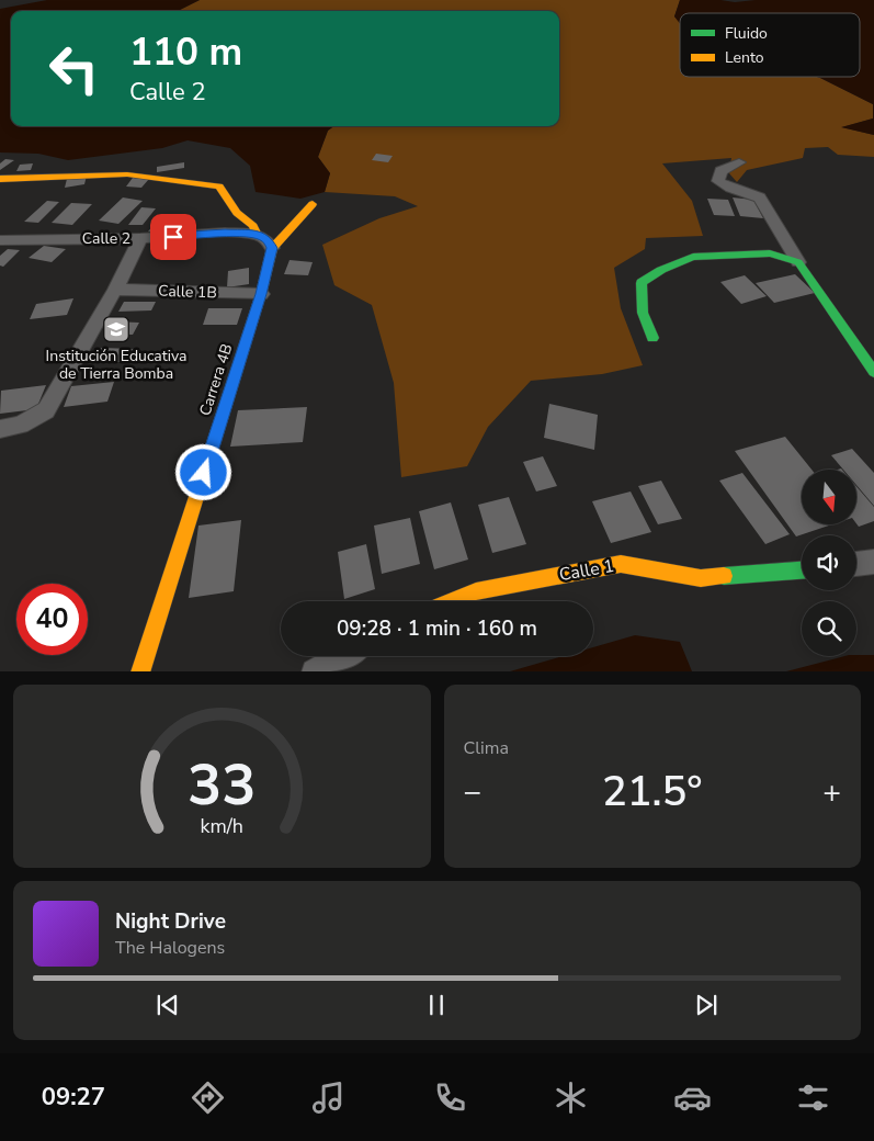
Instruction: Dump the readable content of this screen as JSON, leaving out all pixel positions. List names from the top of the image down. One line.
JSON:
{"streets":{"street":["Calle 2","Calle 1B","Carrera 4B","Calle 1"]},"crossings":[["Calle 1B","Carrera 4B"]],"places":{"school or university":["Institución Educativa de Tierra Bomba"]},"legend":["Fluido","Lento"],"north":"bottom","page":{"turn":["110 m","Calle 2"],"limit":"40","trip":"09:28 · 1 min · 160 m","tile":"Clima","heat":["−","21.5°","+"],"song":["Night Drive","The Halogens"],"tabs":"09:27","gauge":["33","km/h"]}}
